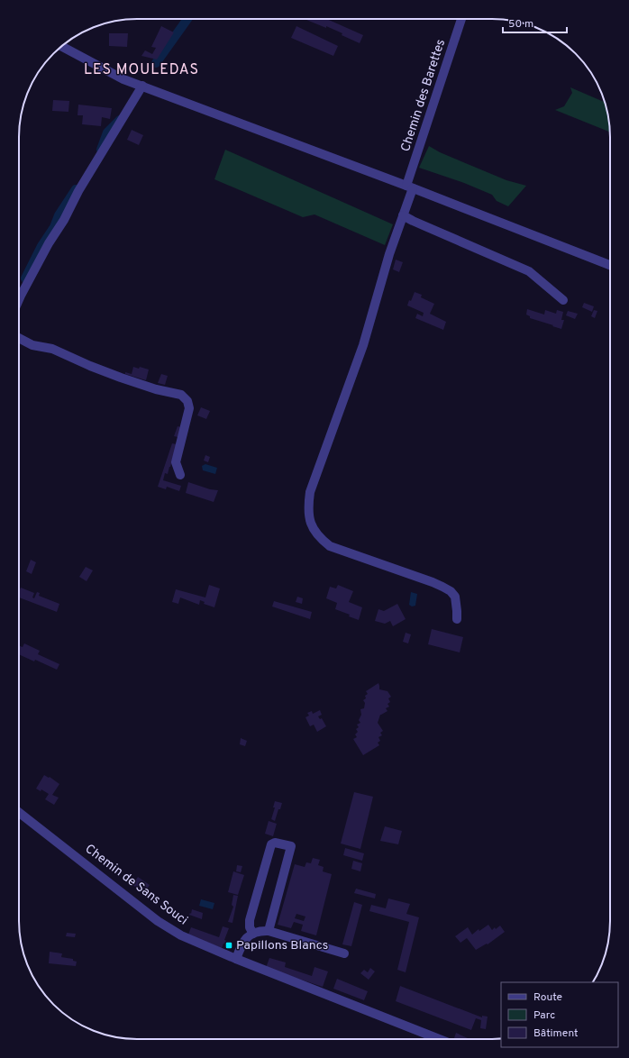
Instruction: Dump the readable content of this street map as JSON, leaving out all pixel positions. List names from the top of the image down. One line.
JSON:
{"streets":{"street":["Chemin des Barettes","Chemin de Sans Souci"]},"districts":["LES MOULEDAS"],"places":{"transit":["Papillons Blancs"]},"legend":["Route","Parc","Bâtiment"],"scale_bar":"50 m"}
